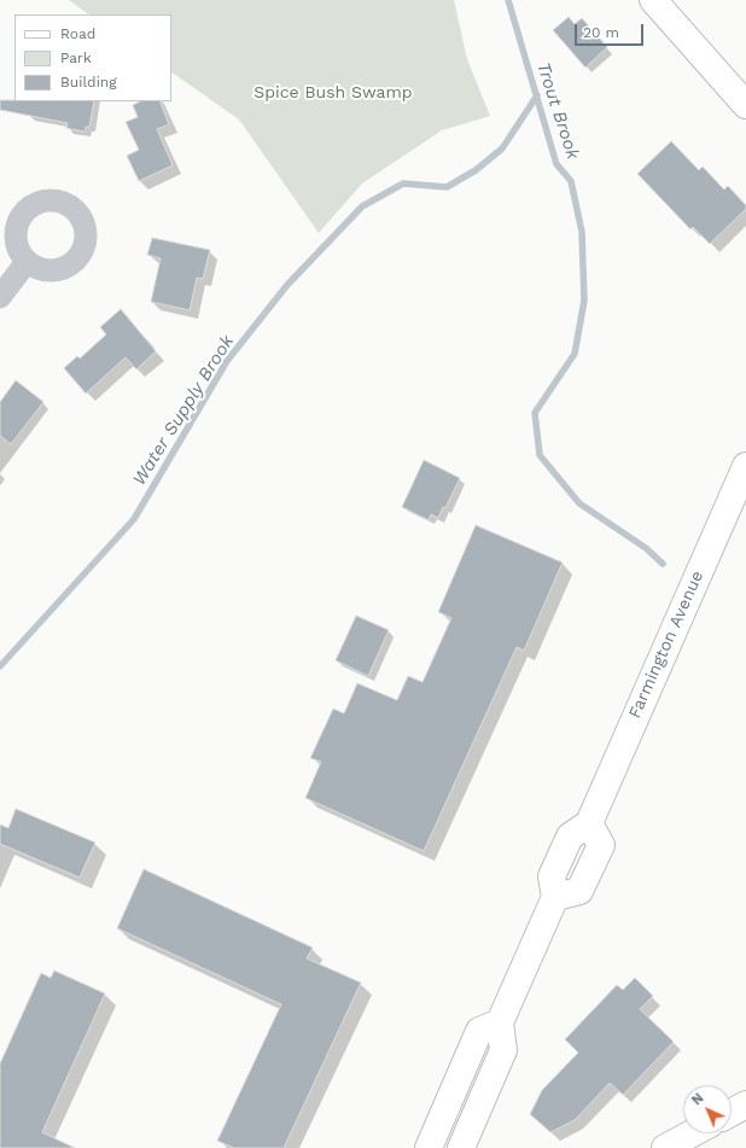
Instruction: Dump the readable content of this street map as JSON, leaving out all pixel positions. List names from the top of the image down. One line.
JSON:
{"streets":{"main road":["Farmington Avenue"]},"water":["Trout Brook","Water Supply Brook"],"parks":["Spice Bush Swamp"],"legend":["Road","Park","Building"],"scale_bar":"20 m","north":"top left"}
